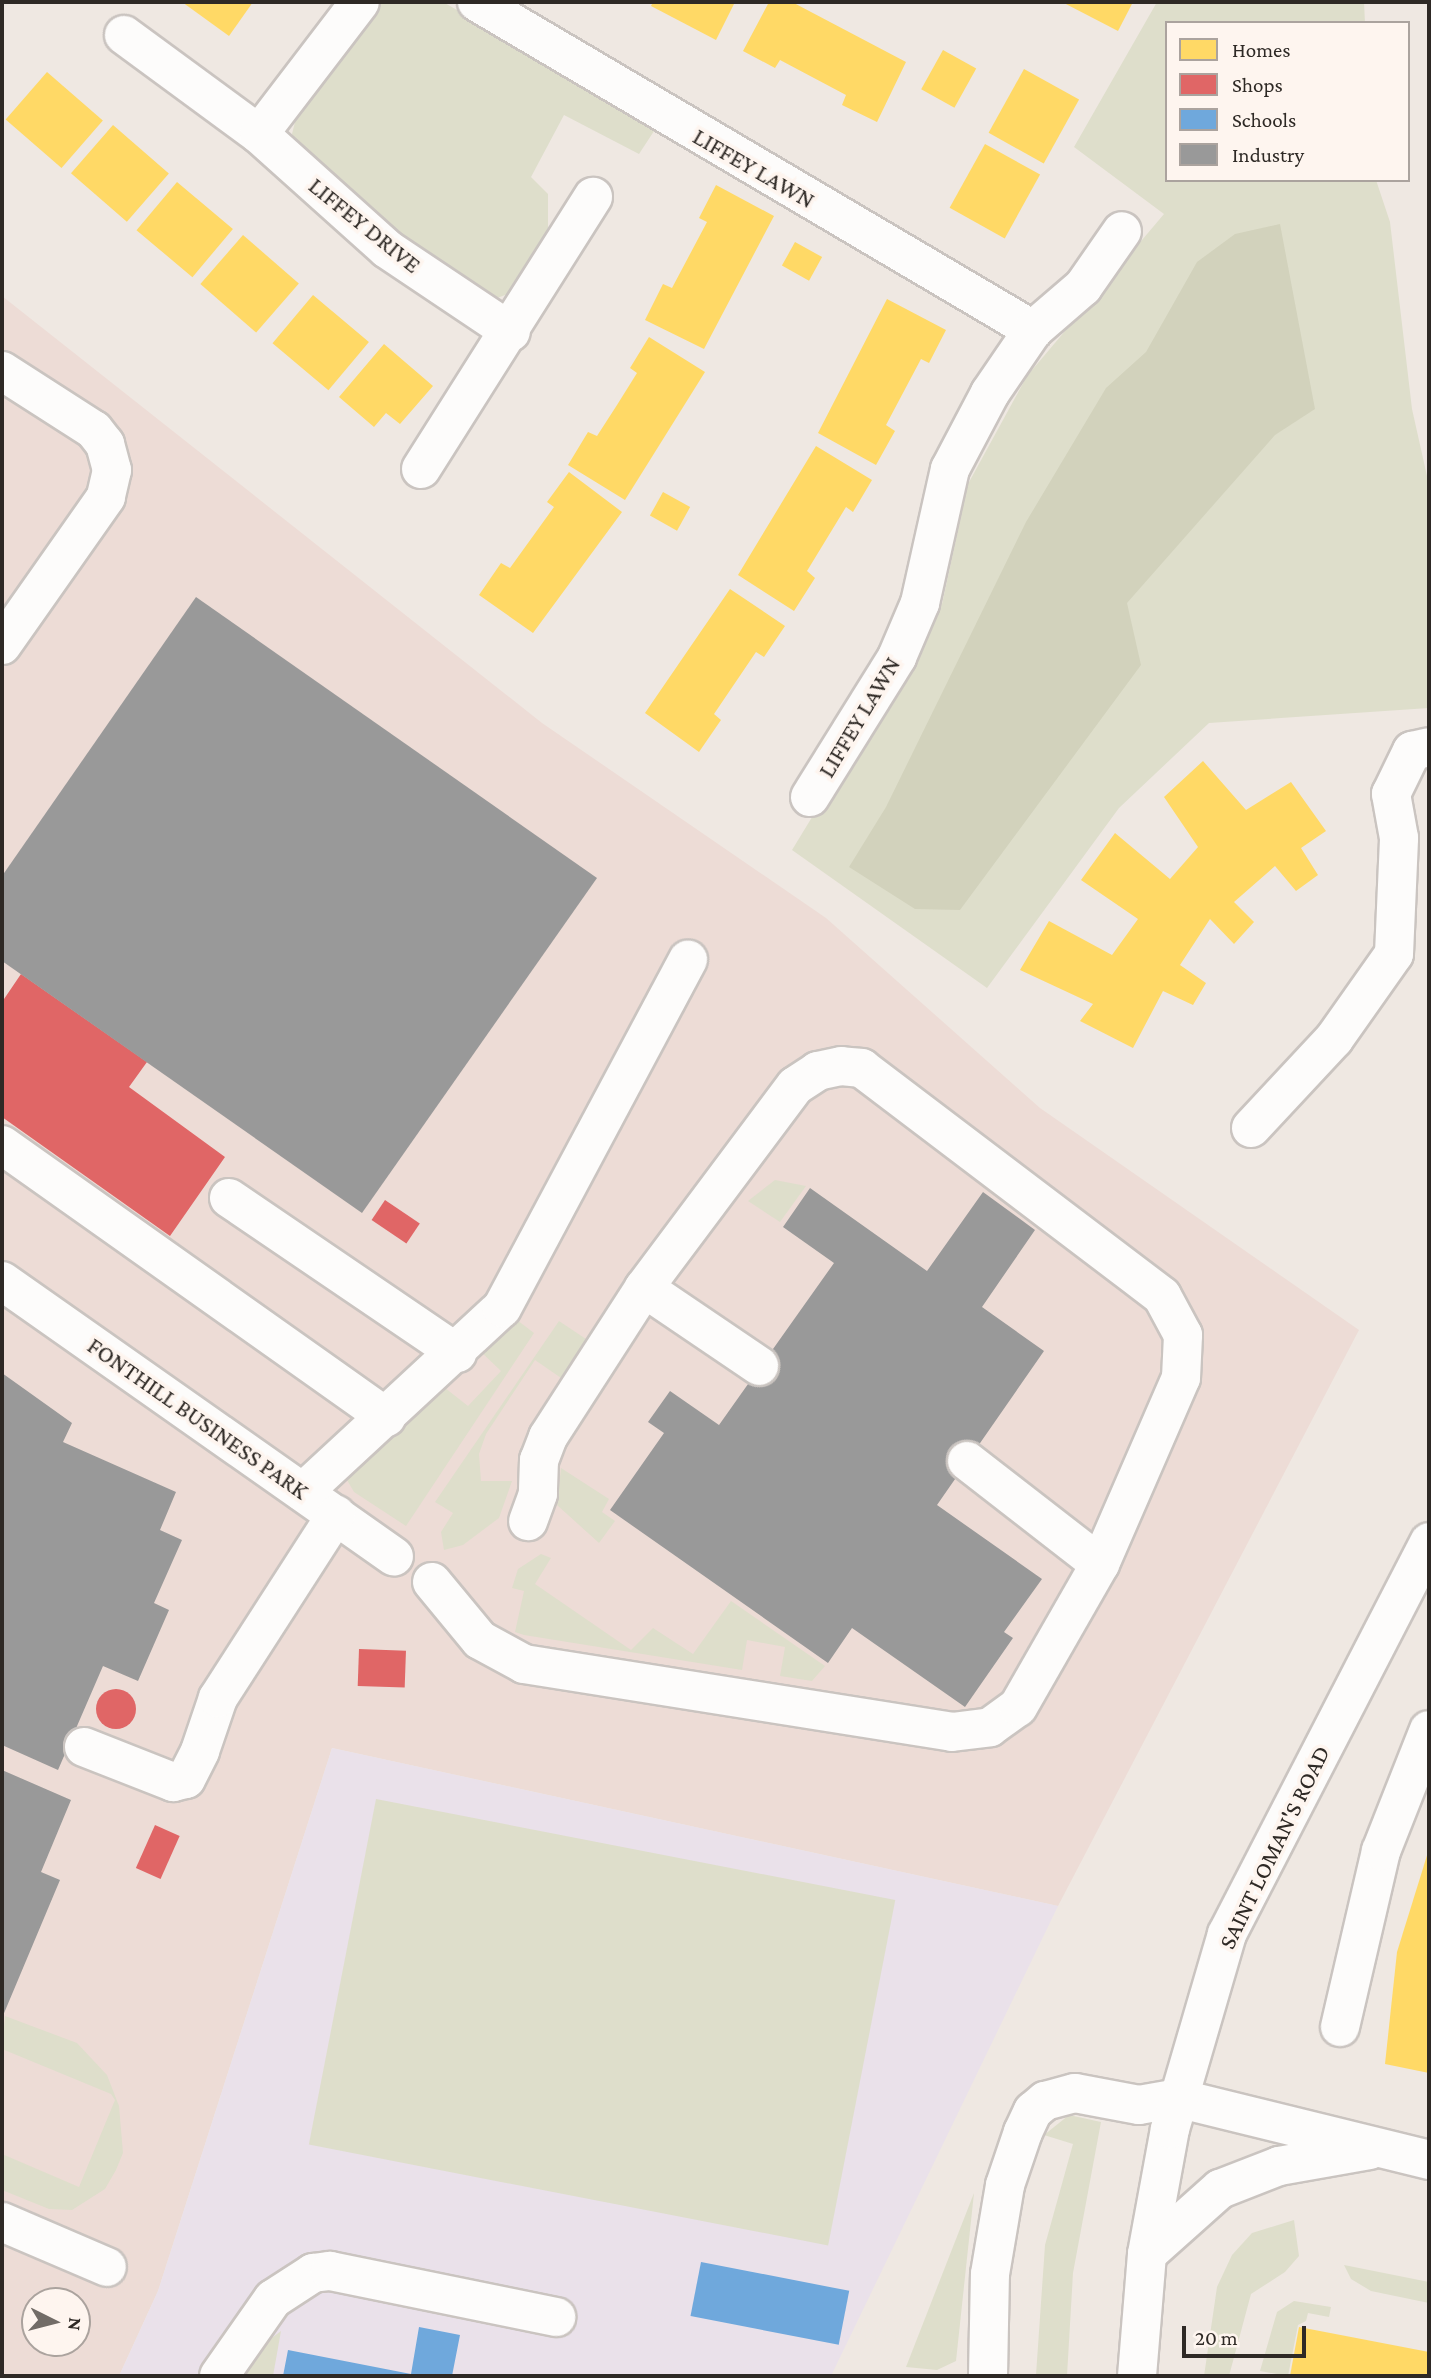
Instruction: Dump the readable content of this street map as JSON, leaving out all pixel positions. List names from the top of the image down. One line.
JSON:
{"streets":{"street":["LIFFEY LAWN","LIFFEY DRIVE","FONTHILL BUSINESS PARK","SAINT LOMAN'S ROAD"]},"legend":["Homes","Shops","Schools","Industry"],"scale_bar":"20 m","north":"right"}
